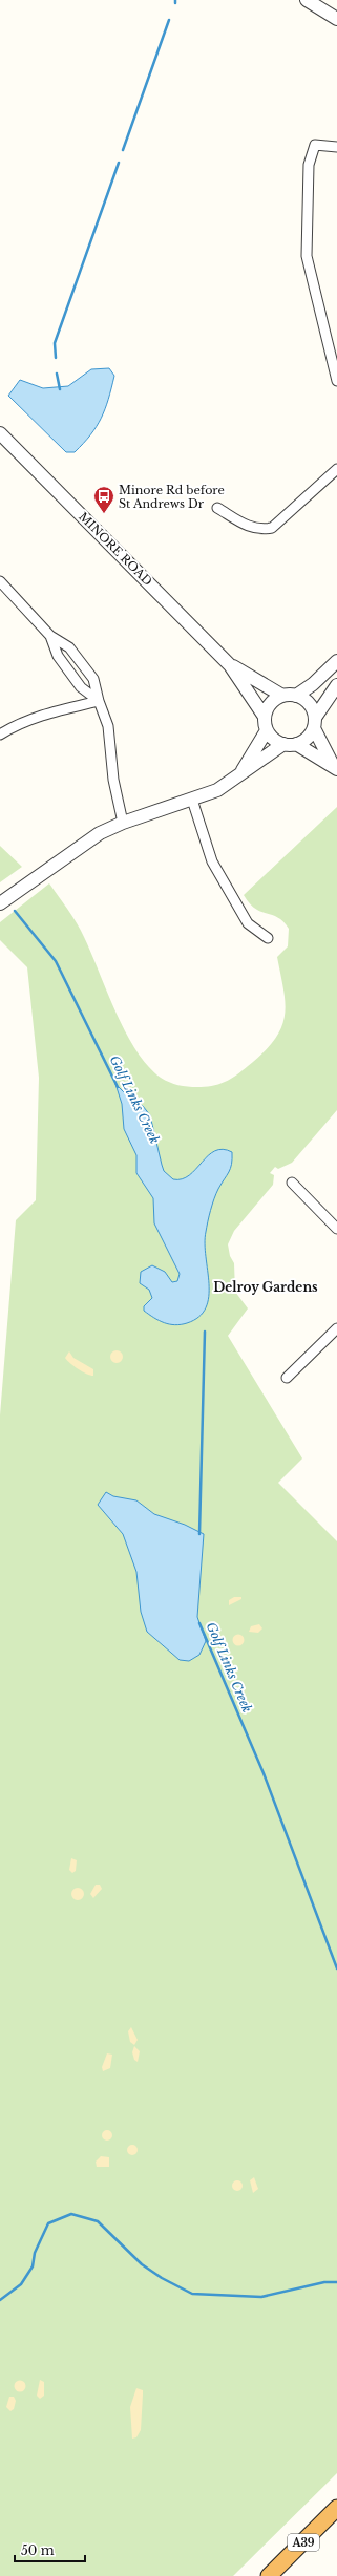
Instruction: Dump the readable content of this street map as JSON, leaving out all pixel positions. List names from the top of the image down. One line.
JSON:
{"streets":{"highway":["A39"],"street":["MINORE ROAD"]},"districts":["Delroy Gardens"],"water":["Golf Links Creek"],"places":{"bus stop":["Minore Rd before St Andrews Dr"]},"scale_bar":"50 m"}
